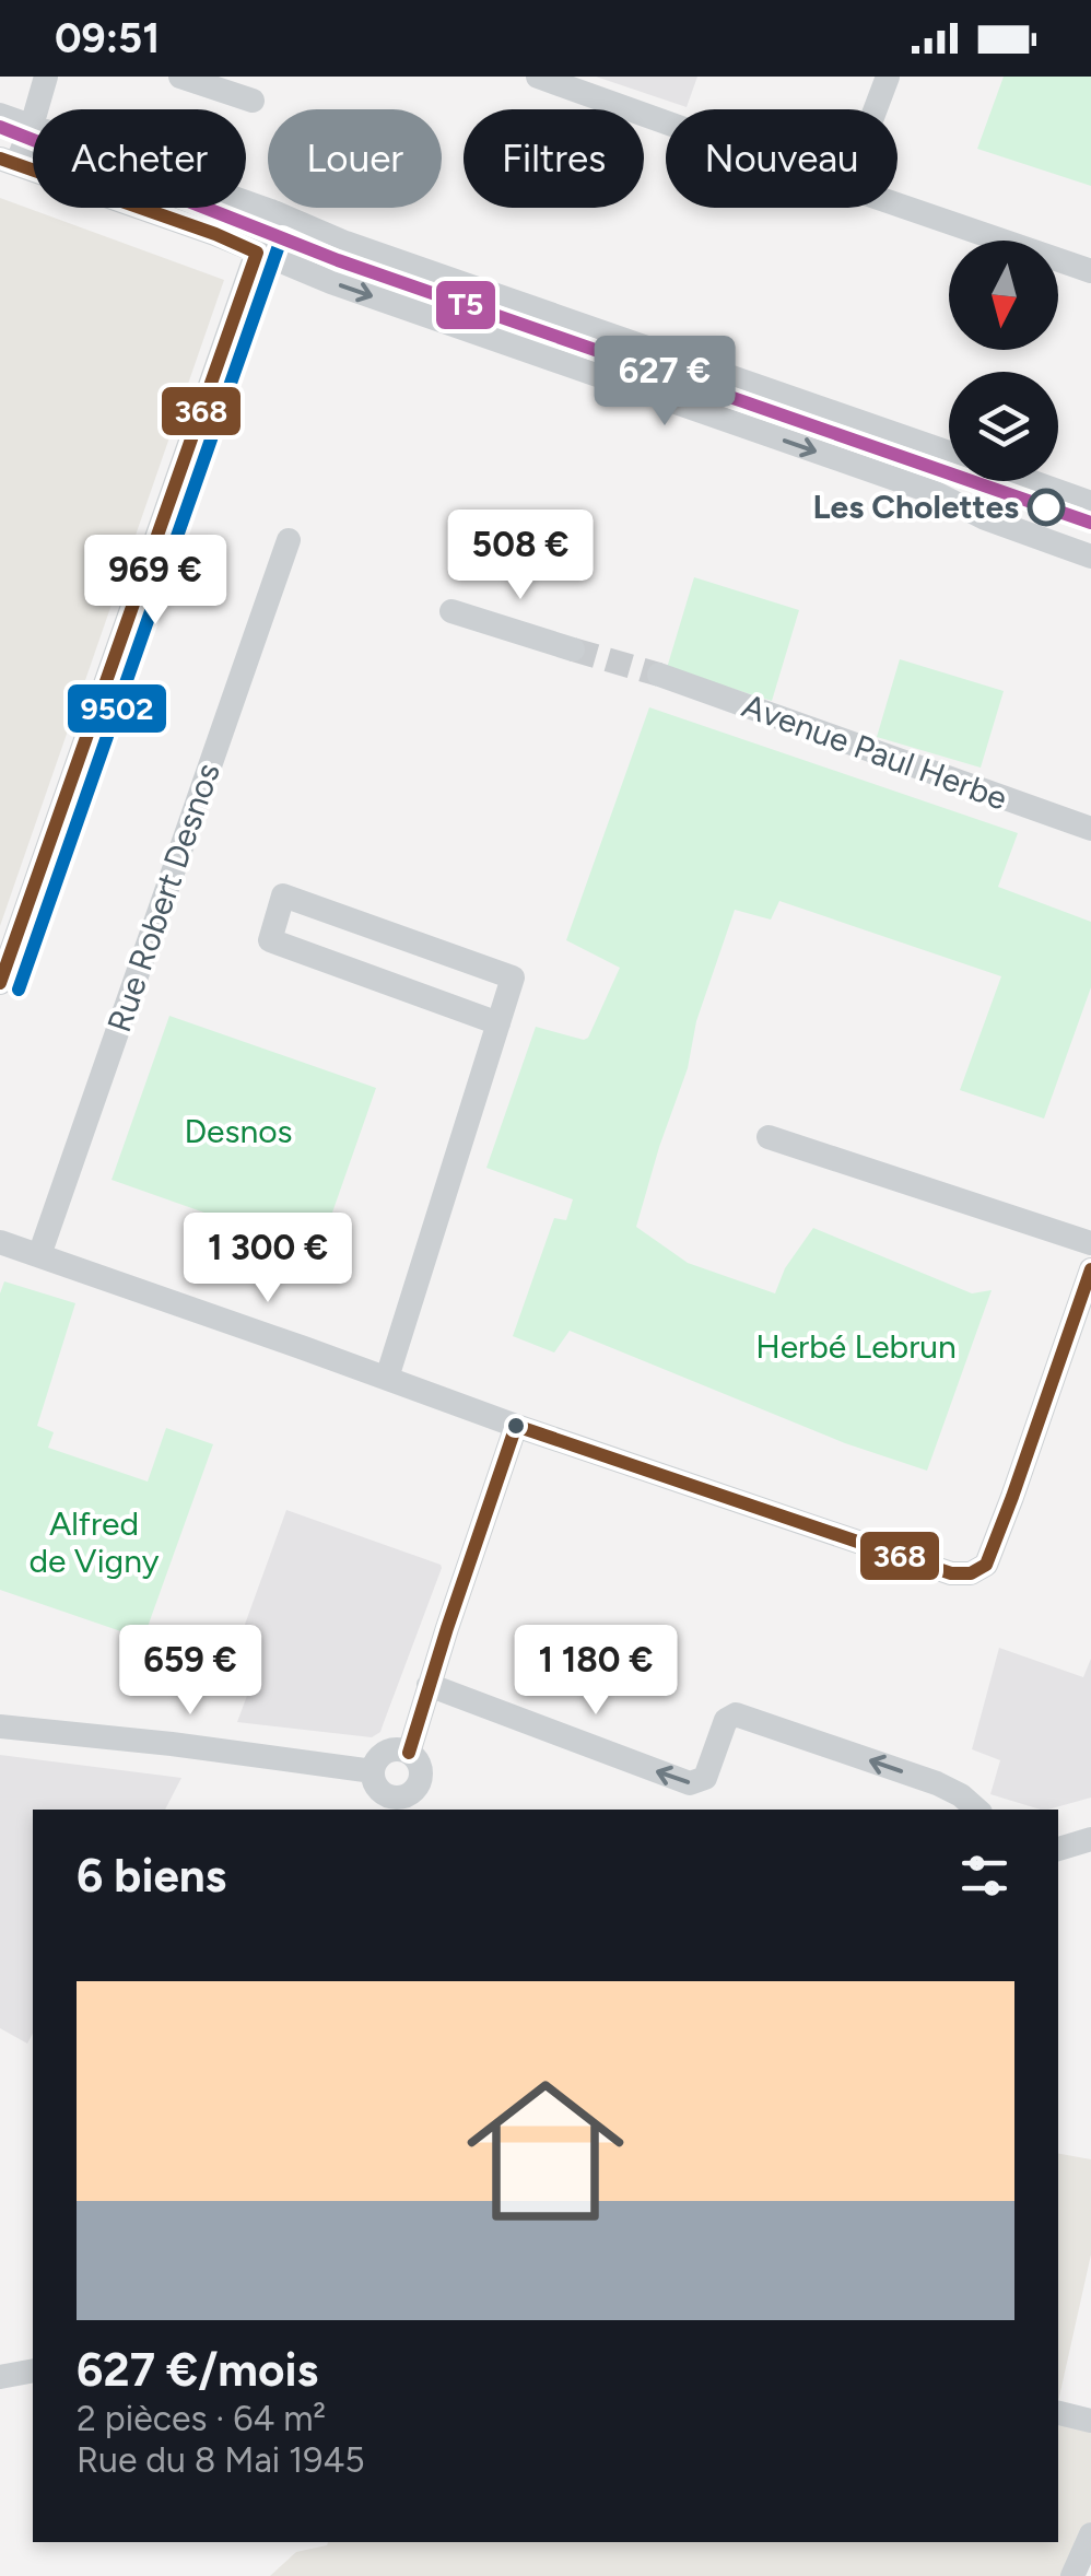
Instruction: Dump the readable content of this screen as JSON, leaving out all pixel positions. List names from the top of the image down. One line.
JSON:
{"streets":{"street":["Avenue Paul Herbe","Rue Robert Desnos"]},"parks":["Desnos","Herbé Lebrun","Alfred de Vigny"],"places":["Les Cholettes"],"lines":["transit line T5","transit line 368","transit line 9502"],"north":"bottom","page":{"status":"09:51","chip":["Acheter","Louer","Filtres","Nouveau"],"price":["627 €","508 €","969 €","1 300 €","659 €","1 180 €"],"heading":"6 biens","list":[{"name":"627 €/mois","note":"2 pièces · 64 m² · Rue du 8 Mai 1945"}]}}
